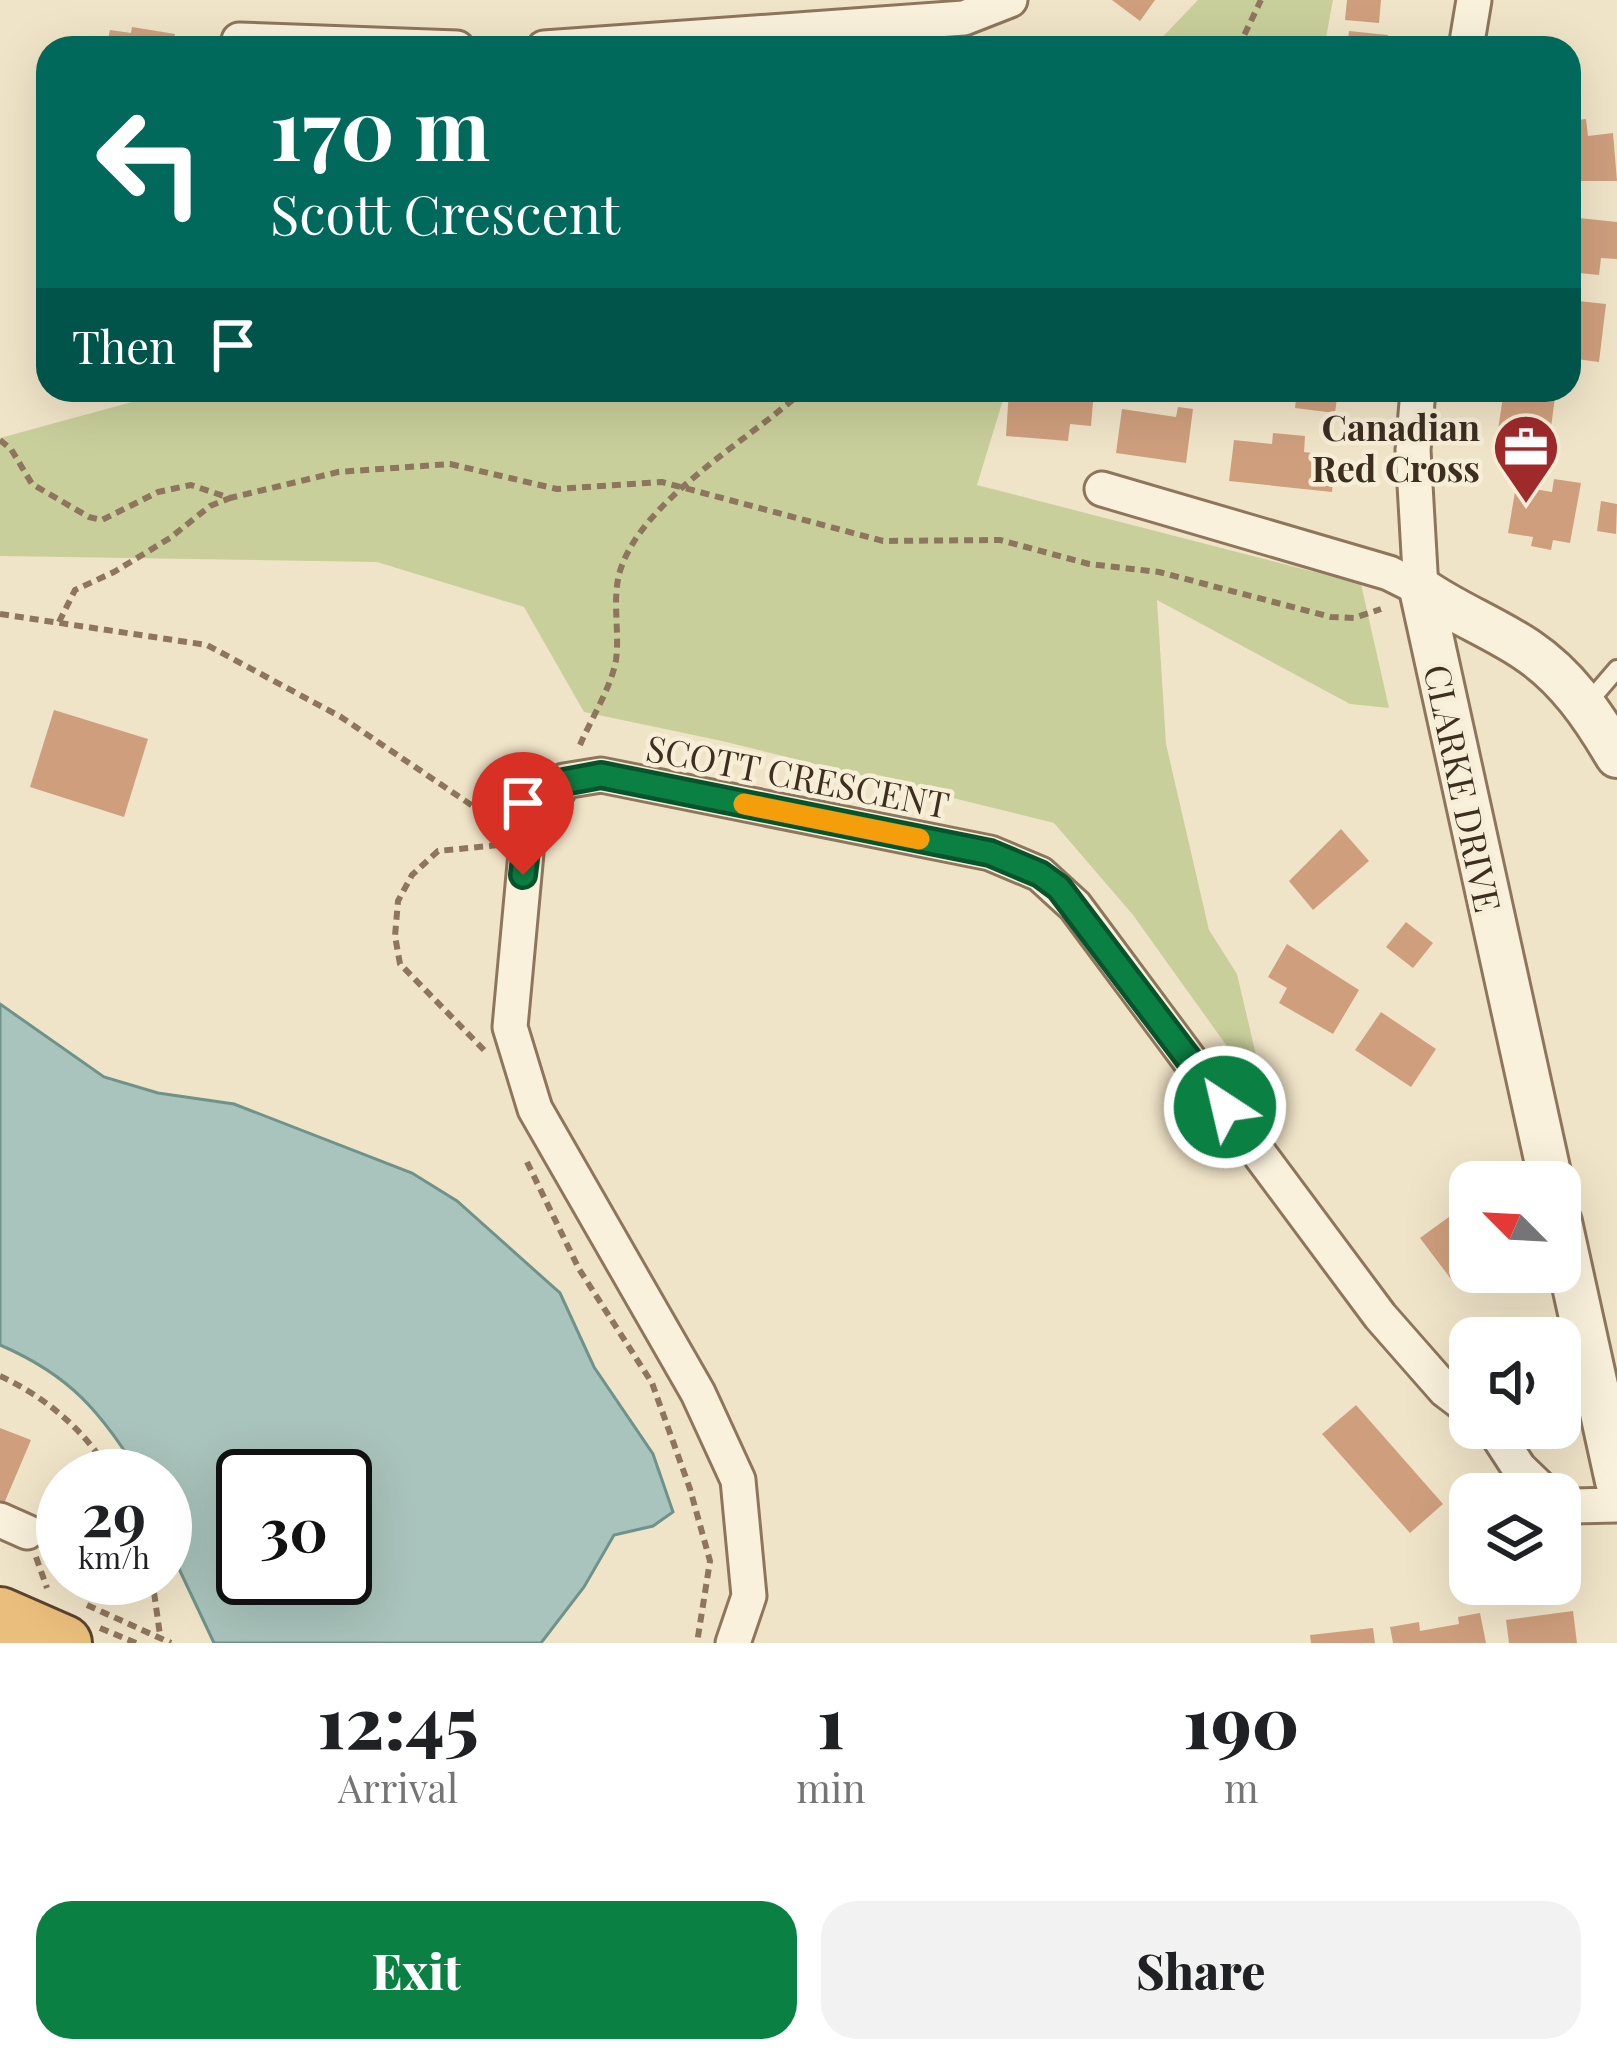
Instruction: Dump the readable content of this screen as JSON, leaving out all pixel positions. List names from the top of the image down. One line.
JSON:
{"streets":{"street":["SCOTT CRESCENT","CLARKE DRIVE"]},"places":{"office":["Canadian Red Cross"]},"north":"top left","page":{"turn":["170 m","Scott Crescent"],"then":"Then","speed":"29 km/h","limit":"30","eta":["12:45","Arrival","1","min","190","m"],"buttons":["Exit","Share"]}}
